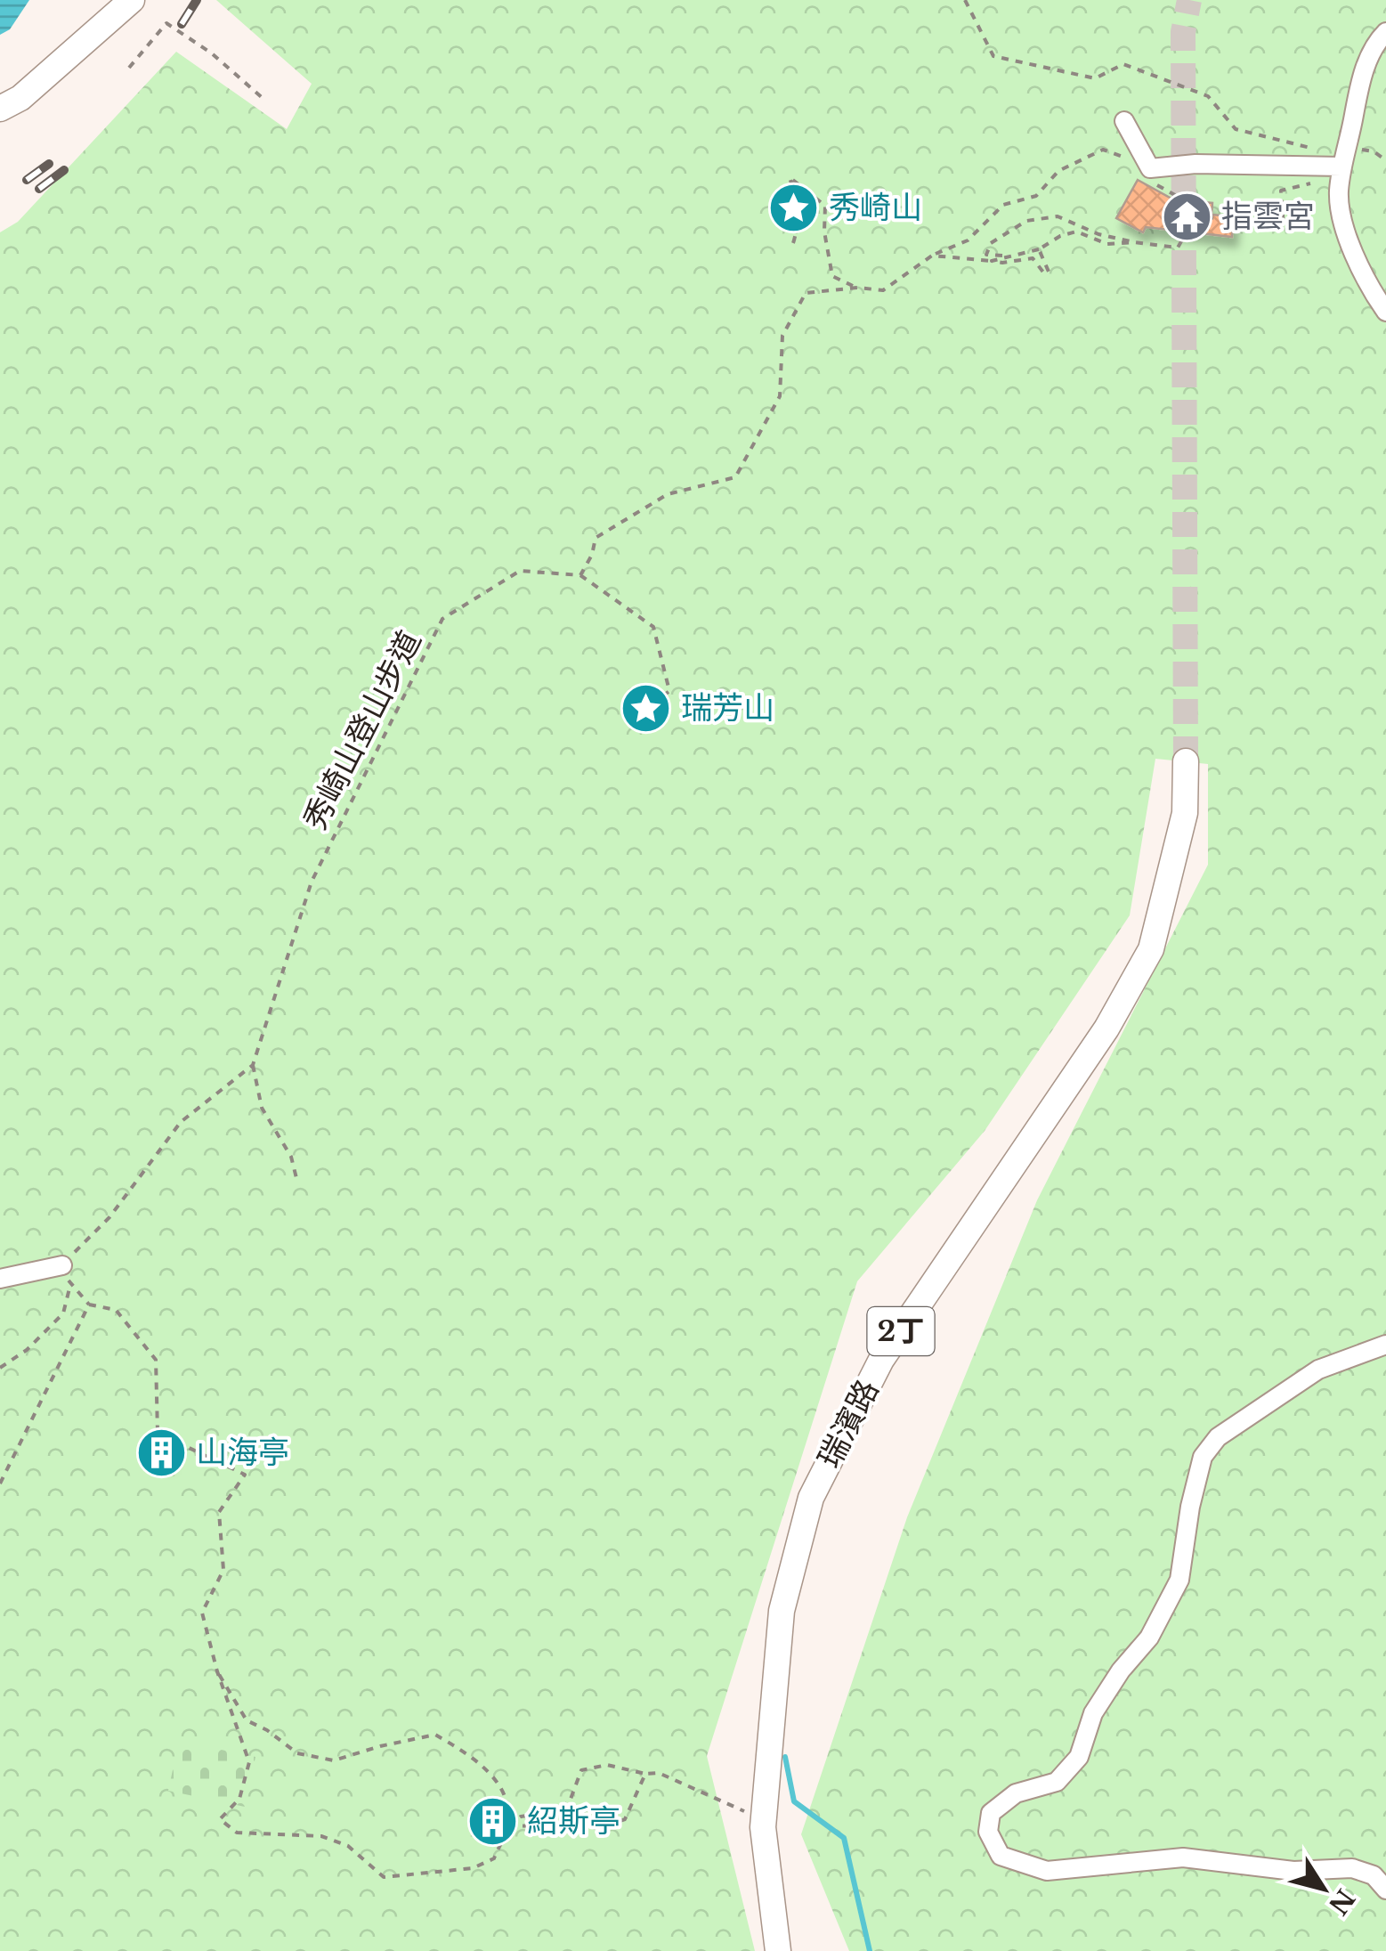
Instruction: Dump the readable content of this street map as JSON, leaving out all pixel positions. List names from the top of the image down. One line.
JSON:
{"streets":{"main road":["2丁","瑞濱路"],"path":["秀崎山登山步道"]},"places":{"place":["秀崎山","瑞芳山"],"temple":["指雲宮"],"building":["山海亭","紹斯亭"]},"north":"bottom right"}
